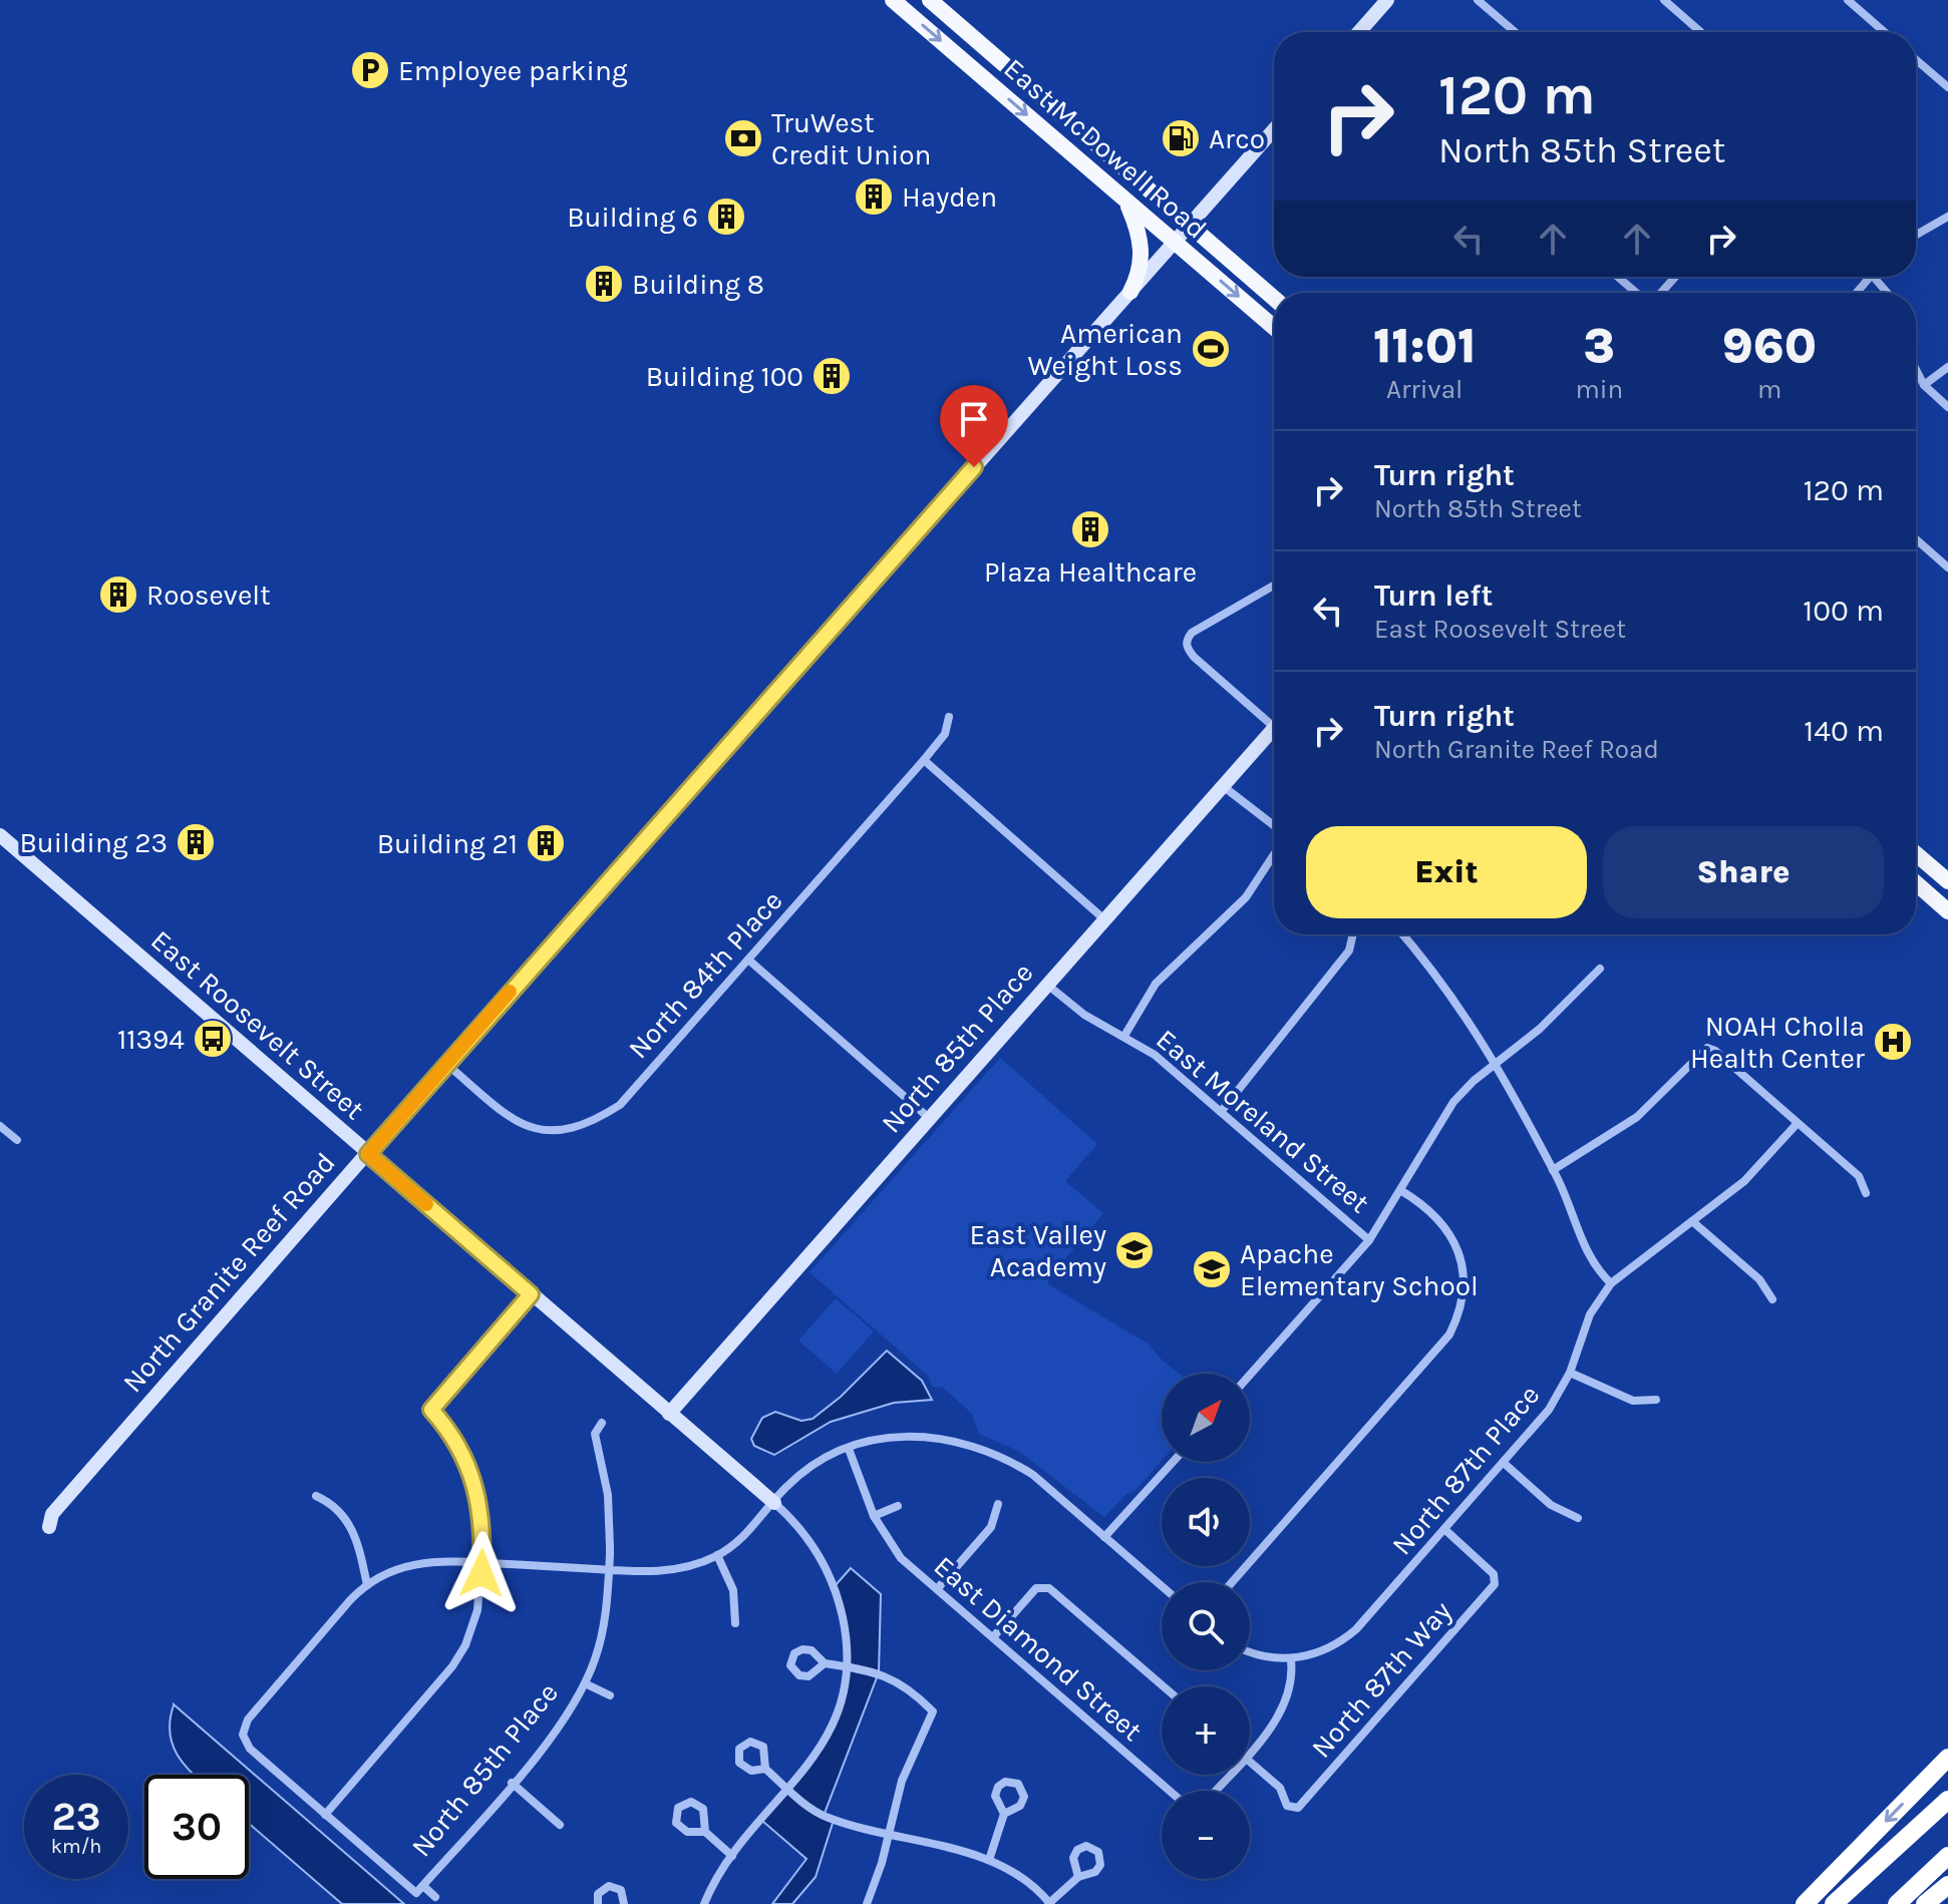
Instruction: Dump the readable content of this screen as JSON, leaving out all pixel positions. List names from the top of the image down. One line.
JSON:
{"streets":{"main road":["East McDowell Road"],"street":["North 84th Place","East Roosevelt Street","North 85th Place","East Moreland Street","North Granite Reef Road","North 87th Place","East Diamond Street","North 87th Way"]},"crossings":[["East McDowell Road","North Granite Reef Road"],["North 84th Place","North Granite Reef Road"],["East Roosevelt Street","North 85th Place"],["East Roosevelt Street","North Granite Reef Road"],["North 85th Place","East Moreland Street"],["North 87th Place","North 87th Way"]],"places":{"parking":["Employee parking"],"bank":["TruWest Credit Union"],"fuel station":["Arco"],"building":["Hayden","Building 6","Building 8","Building 100","Plaza Healthcare","Roosevelt","Building 23","Building 21"],"sports":["American Weight Loss"],"bus stop":["11394"],"hospital":["NOAH Cholla Health Center"],"school or university":["East Valley Academy","Apache Elementary School"]},"north":"top right","page":{"turn":["120 m","North 85th Street"],"eta":["11:01","Arrival","3","min","960","m"],"list":[{"name":"Turn right","note":"North 85th Street","value":"120 m"},{"name":"Turn left","note":"East Roosevelt Street","value":"100 m"},{"name":"Turn right","note":"North Granite Reef Road","value":"140 m"}],"buttons":["Exit","Share"],"map_buttons":["+","−"],"speed":"23 km/h","limit":"30"}}
